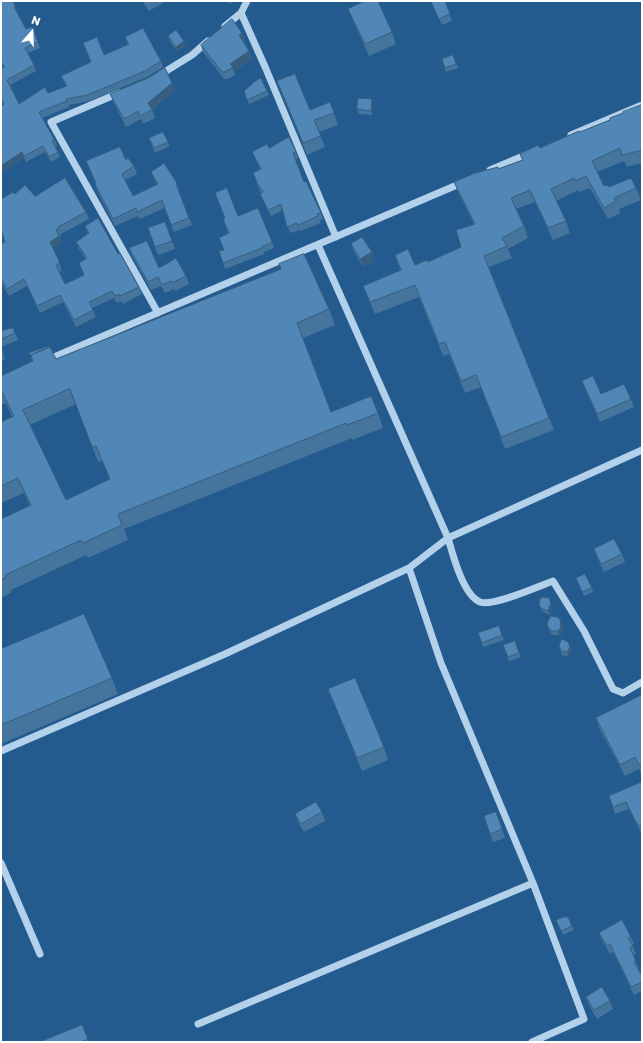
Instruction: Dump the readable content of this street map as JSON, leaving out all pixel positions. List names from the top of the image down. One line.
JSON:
{"north":"top"}
